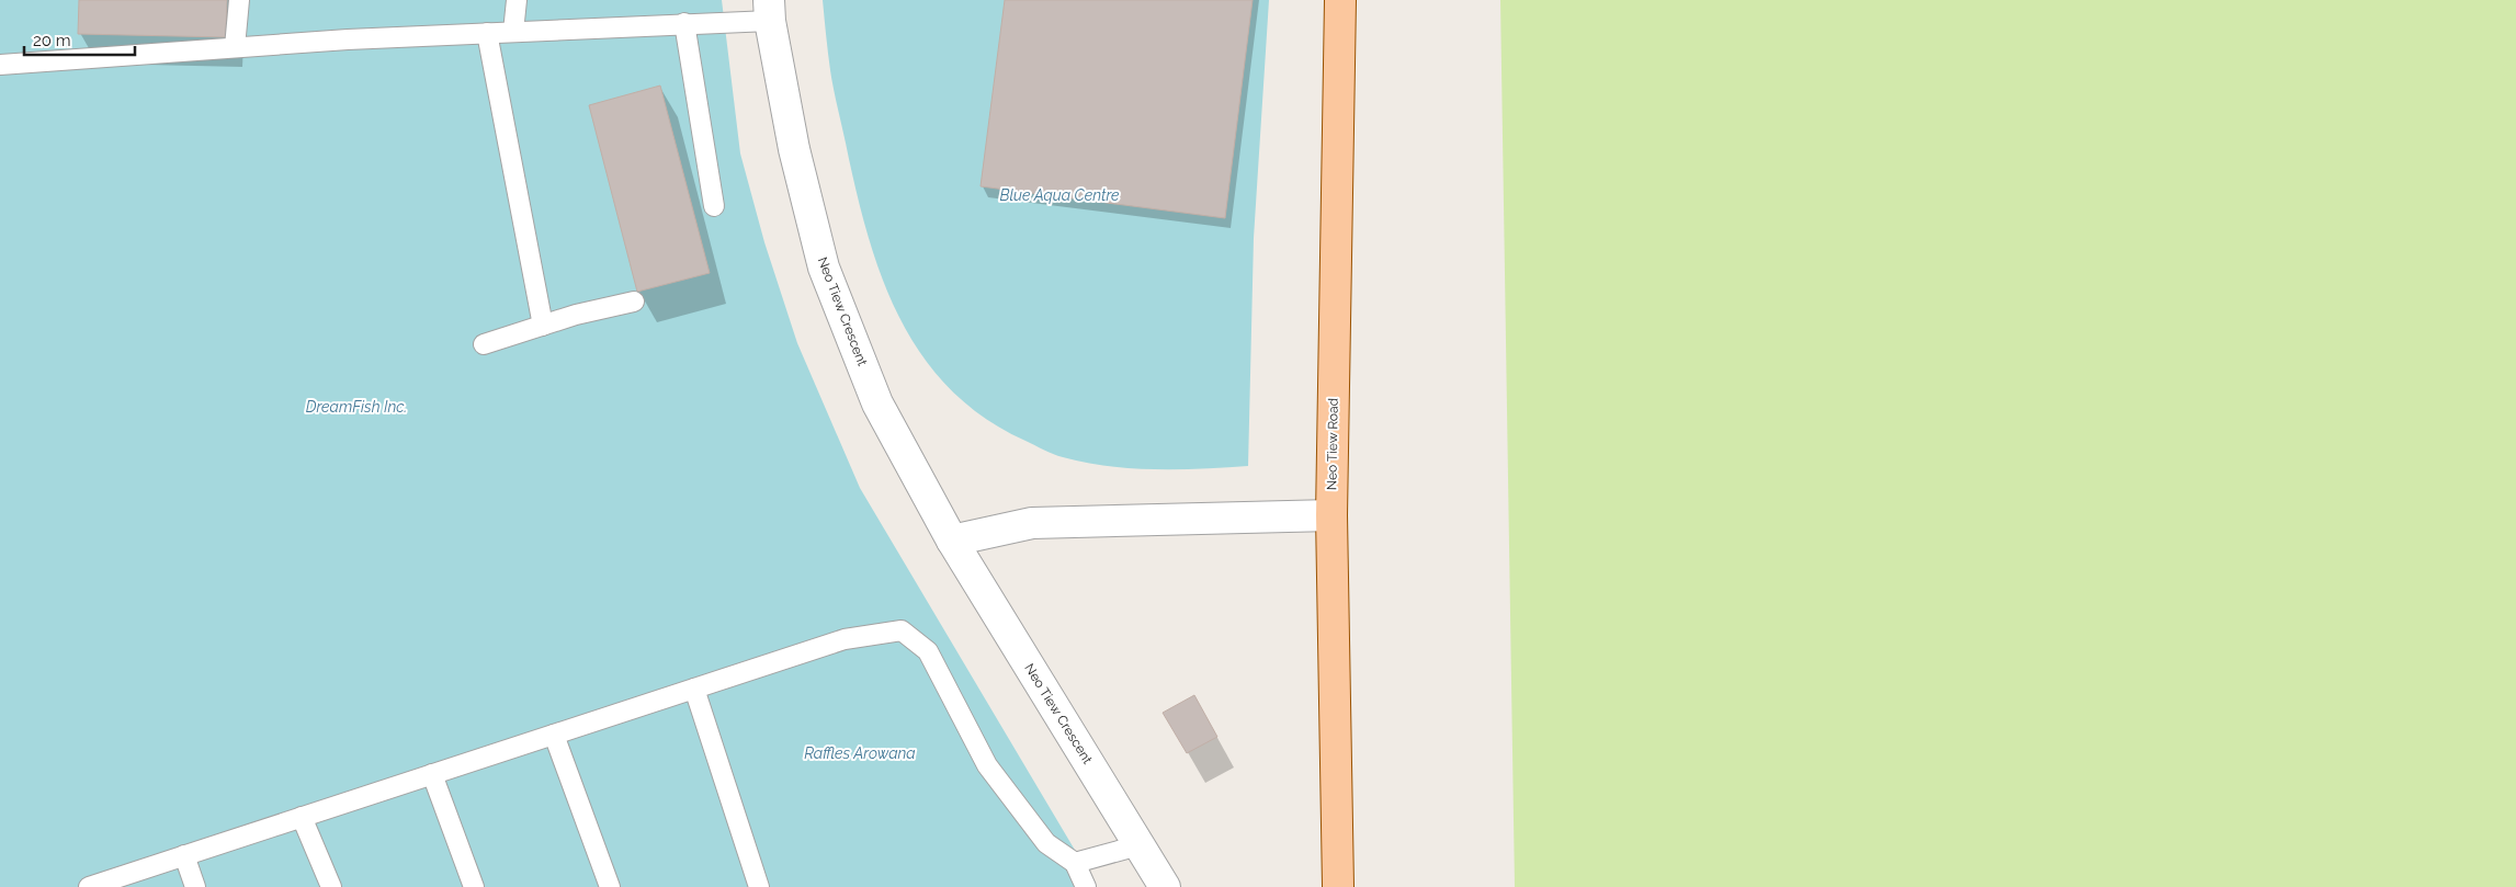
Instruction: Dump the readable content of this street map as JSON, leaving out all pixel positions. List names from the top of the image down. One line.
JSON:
{"streets":{"main road":["Neo Tiew Road"],"street":["Neo Tiew Crescent"]},"water":["Blue Aqua Centre","DreamFish Inc.","Raffles Arowana"],"scale_bar":"20 m"}
